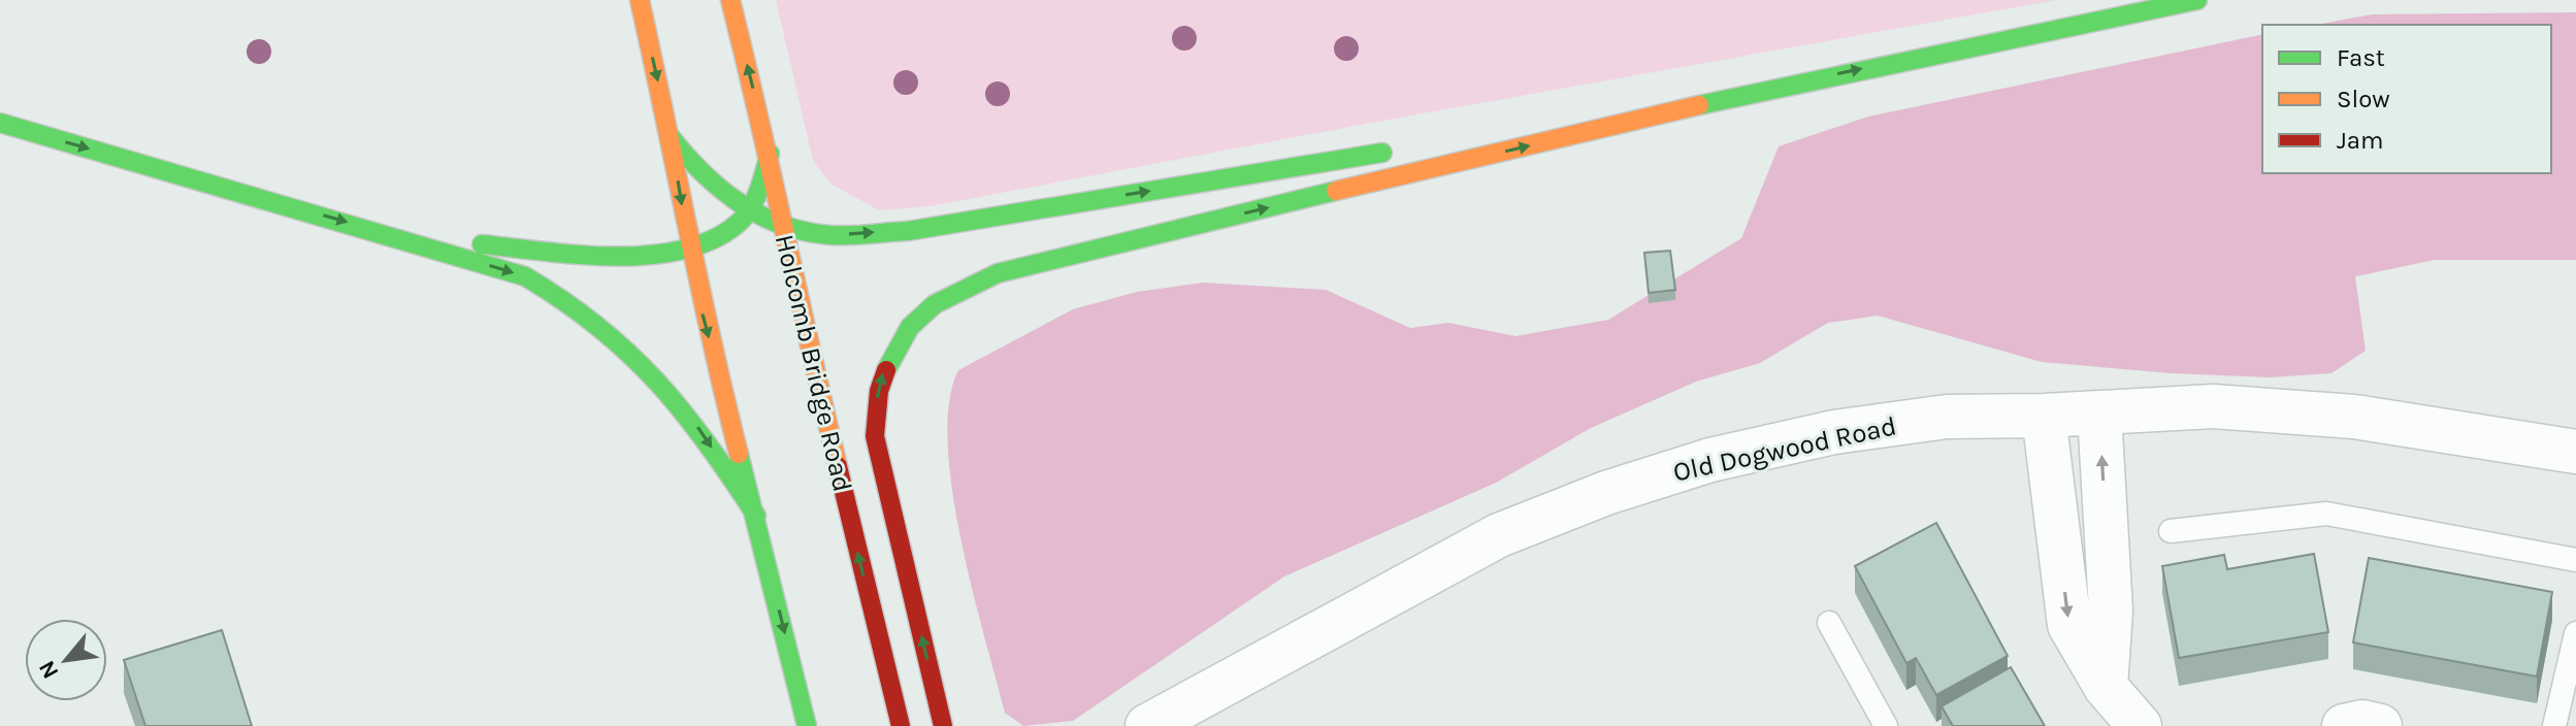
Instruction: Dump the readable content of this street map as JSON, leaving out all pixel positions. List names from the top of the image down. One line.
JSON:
{"streets":{"main road":["Holcomb Bridge Road"],"street":["Old Dogwood Road"]},"legend":["Fast","Slow","Jam"],"north":"bottom left"}
